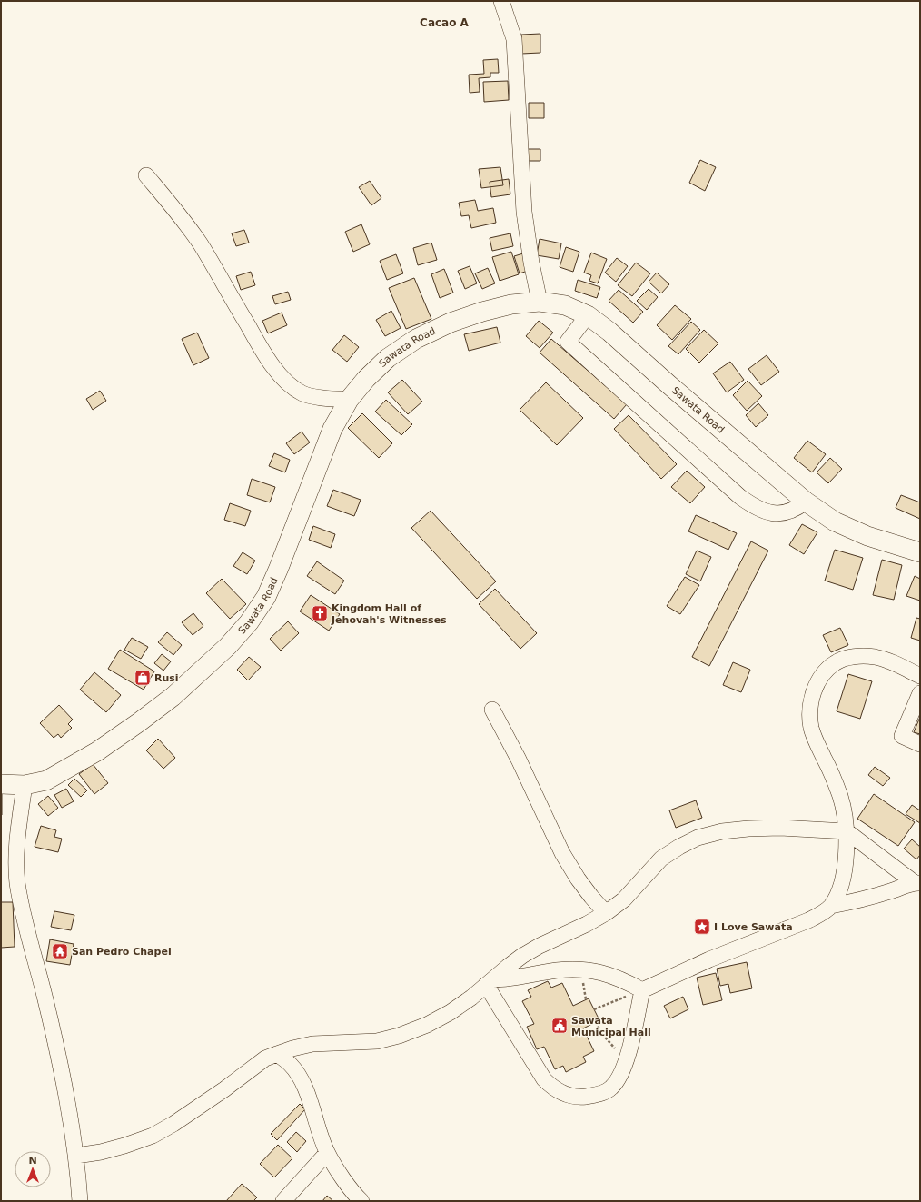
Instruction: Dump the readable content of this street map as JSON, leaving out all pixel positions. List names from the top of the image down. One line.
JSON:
{"streets":{"main road":["Sawata Road"]},"districts":["Cacao A"],"places":{"church":["Kingdom Hall of Jehovah's Witnesses"],"shop":["Rusi"],"place":["I Love Sawata"],"temple":["San Pedro Chapel"],"public building":["Sawata Municipal Hall"]},"north":"top"}
